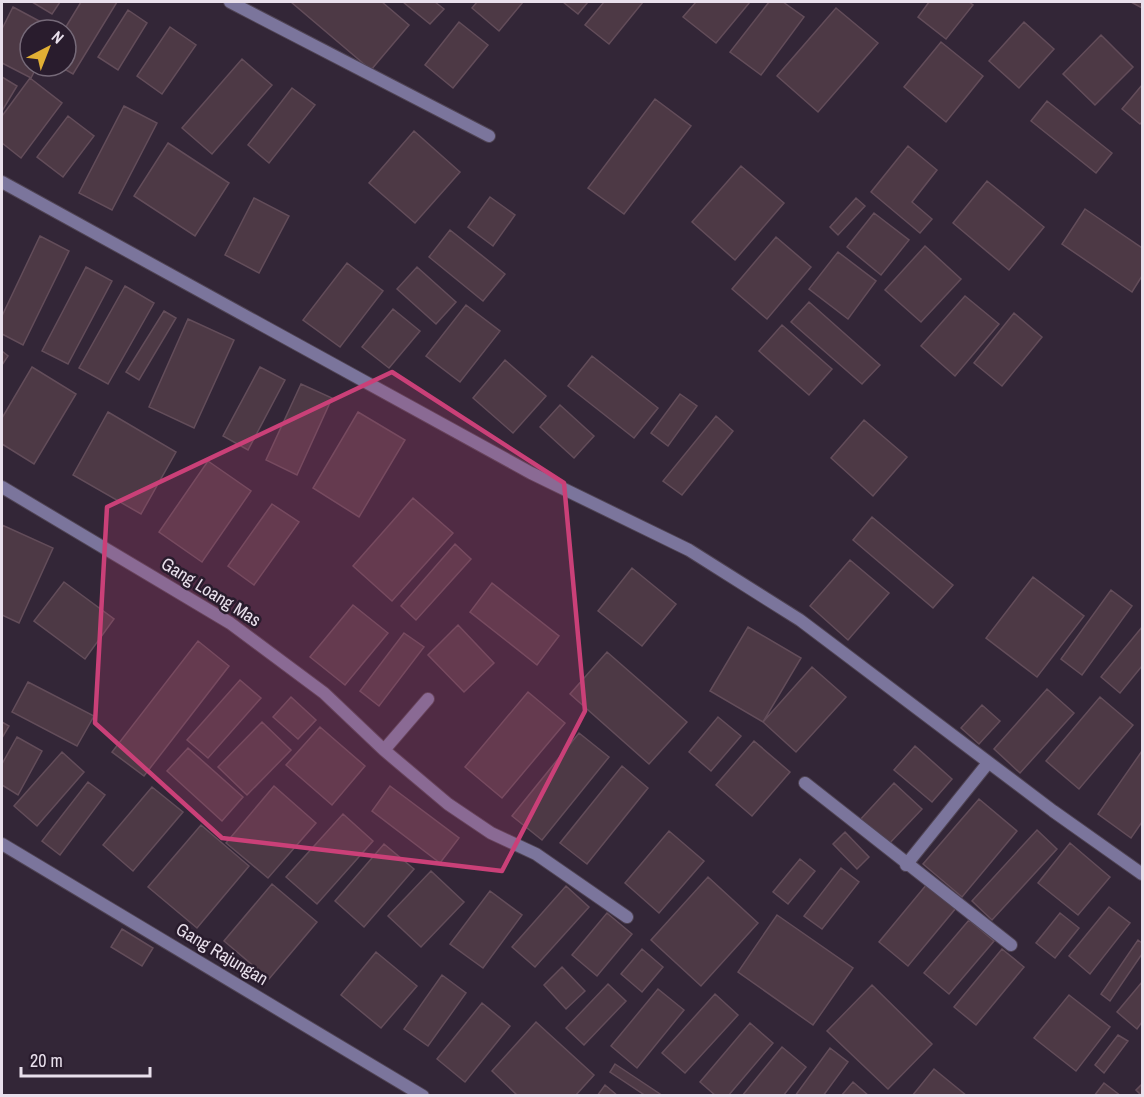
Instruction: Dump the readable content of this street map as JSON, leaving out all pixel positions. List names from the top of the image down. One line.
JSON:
{"streets":{"street":["Gang Loang Mas","Gang Rajungan"]},"scale_bar":"20 m","north":"top right"}
